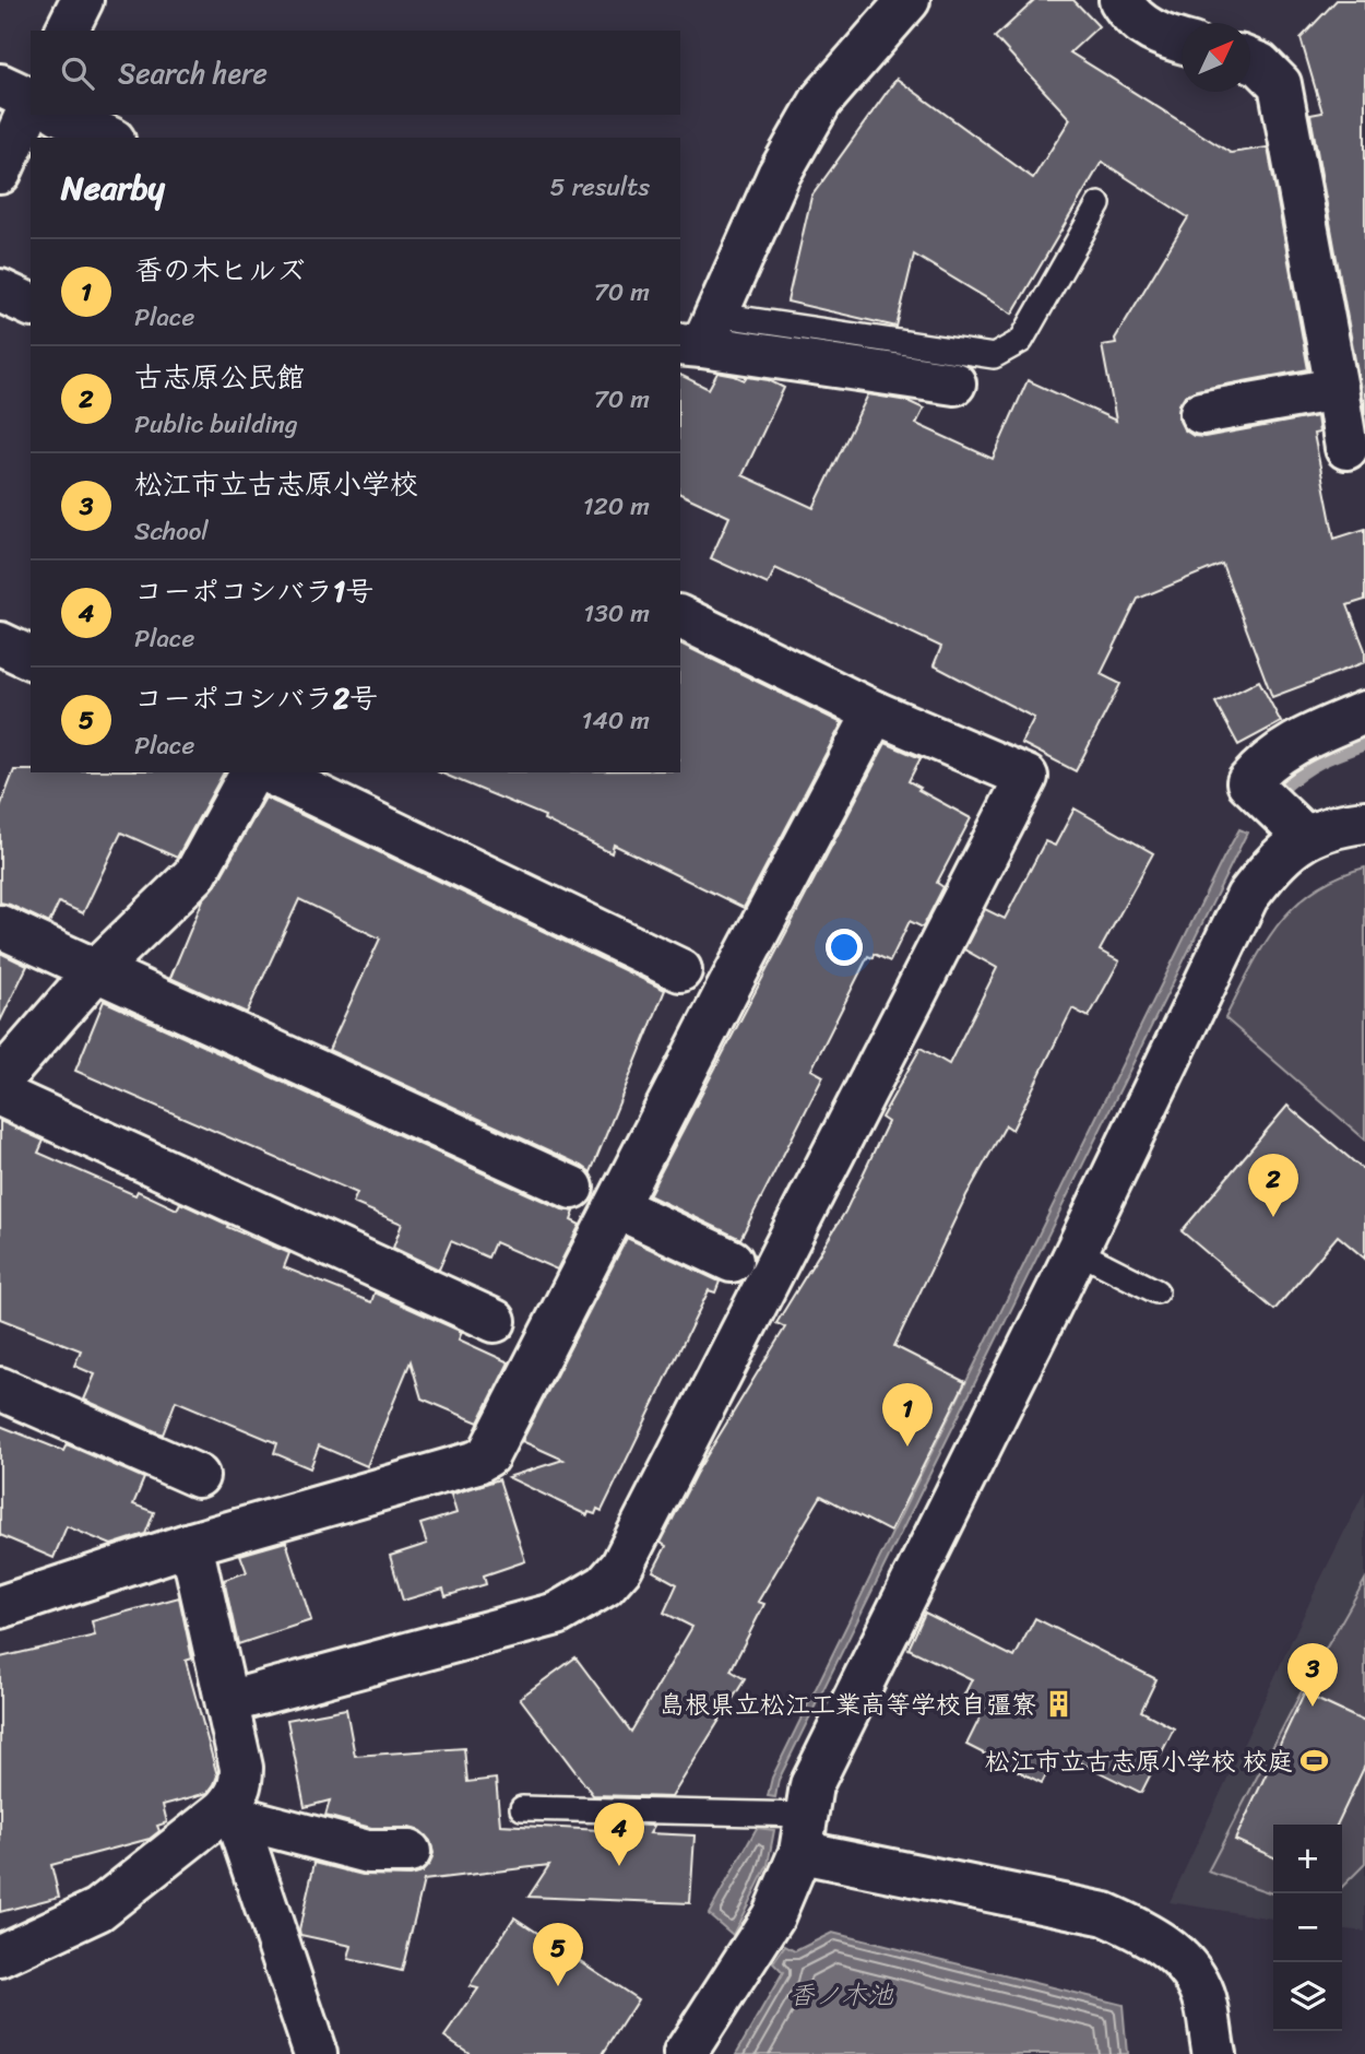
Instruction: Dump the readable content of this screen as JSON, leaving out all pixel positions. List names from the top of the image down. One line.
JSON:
{"water":["香ノ木池"],"places":{"building":["島根県立松江工業高等学校自彊寮"],"sports":["松江市立古志原小学校 校庭"]},"north":"top right","page":{"search":"Search here","heading":["Nearby","5 results"],"list":[{"mark":"1","name":"香の木ヒルズ","note":"Place","value":"70 m"},{"mark":"2","name":"古志原公民館","note":"Public building","value":"70 m"},{"mark":"3","name":"松江市立古志原小学校","note":"School","value":"120 m"},{"mark":"4","name":"コーポコシバラ1号","note":"Place","value":"130 m"},{"mark":"5","name":"コーポコシバラ2号","note":"Place","value":"140 m"}],"pins":["2","1","3","4","5"],"map_buttons":["+","−"]}}
